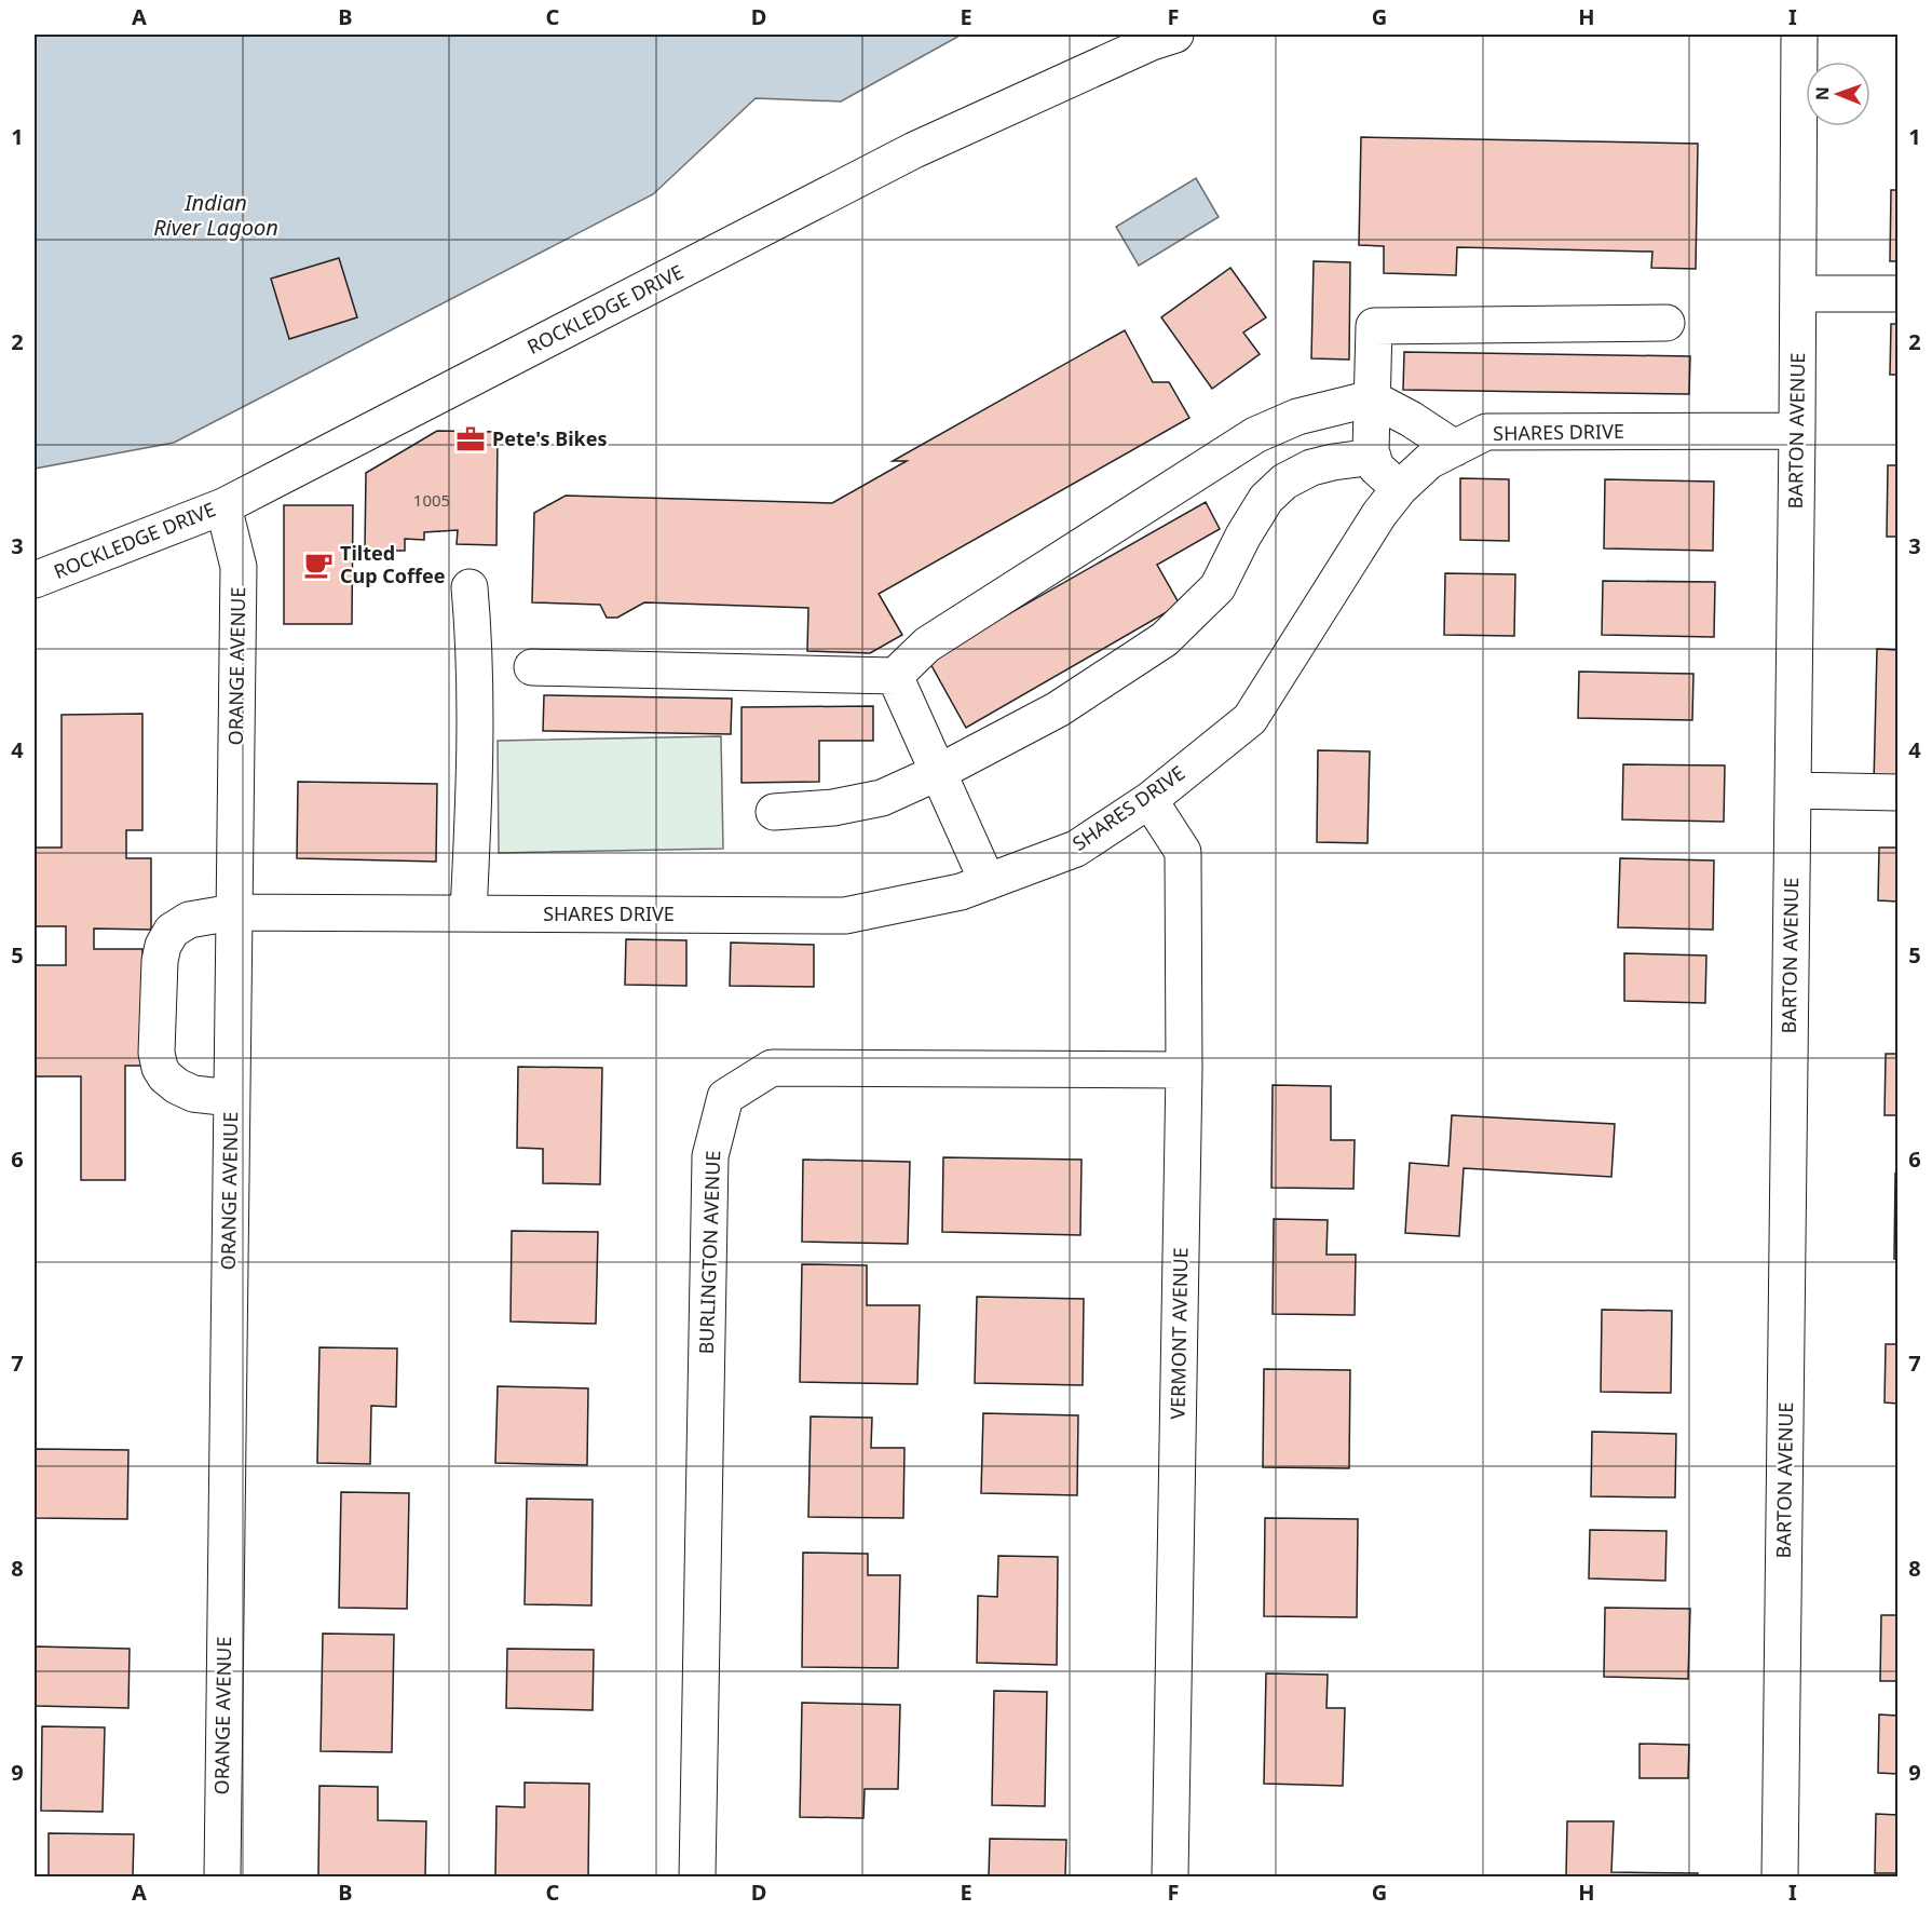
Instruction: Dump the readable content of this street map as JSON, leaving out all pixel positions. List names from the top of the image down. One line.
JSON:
{"streets":{"street":["ROCKLEDGE DRIVE","BARTON AVENUE","SHARES DRIVE","ORANGE AVENUE","BURLINGTON AVENUE","VERMONT AVENUE"]},"crossings":[["ROCKLEDGE DRIVE","ORANGE AVENUE"],["BARTON AVENUE","SHARES DRIVE"],["SHARES DRIVE","ORANGE AVENUE"],["SHARES DRIVE","VERMONT AVENUE"],["BURLINGTON AVENUE","VERMONT AVENUE"]],"water":["Indian River Lagoon"],"places":{"office":["Pete's Bikes"],"cafe":["Tilted Cup Coffee"]},"house_numbers":["1005"],"north":"left","grid":{"columns":["A","B","C","D","E","F","G","H","I"],"rows":["1","2","3","4","5","6","7","8","9"]}}
